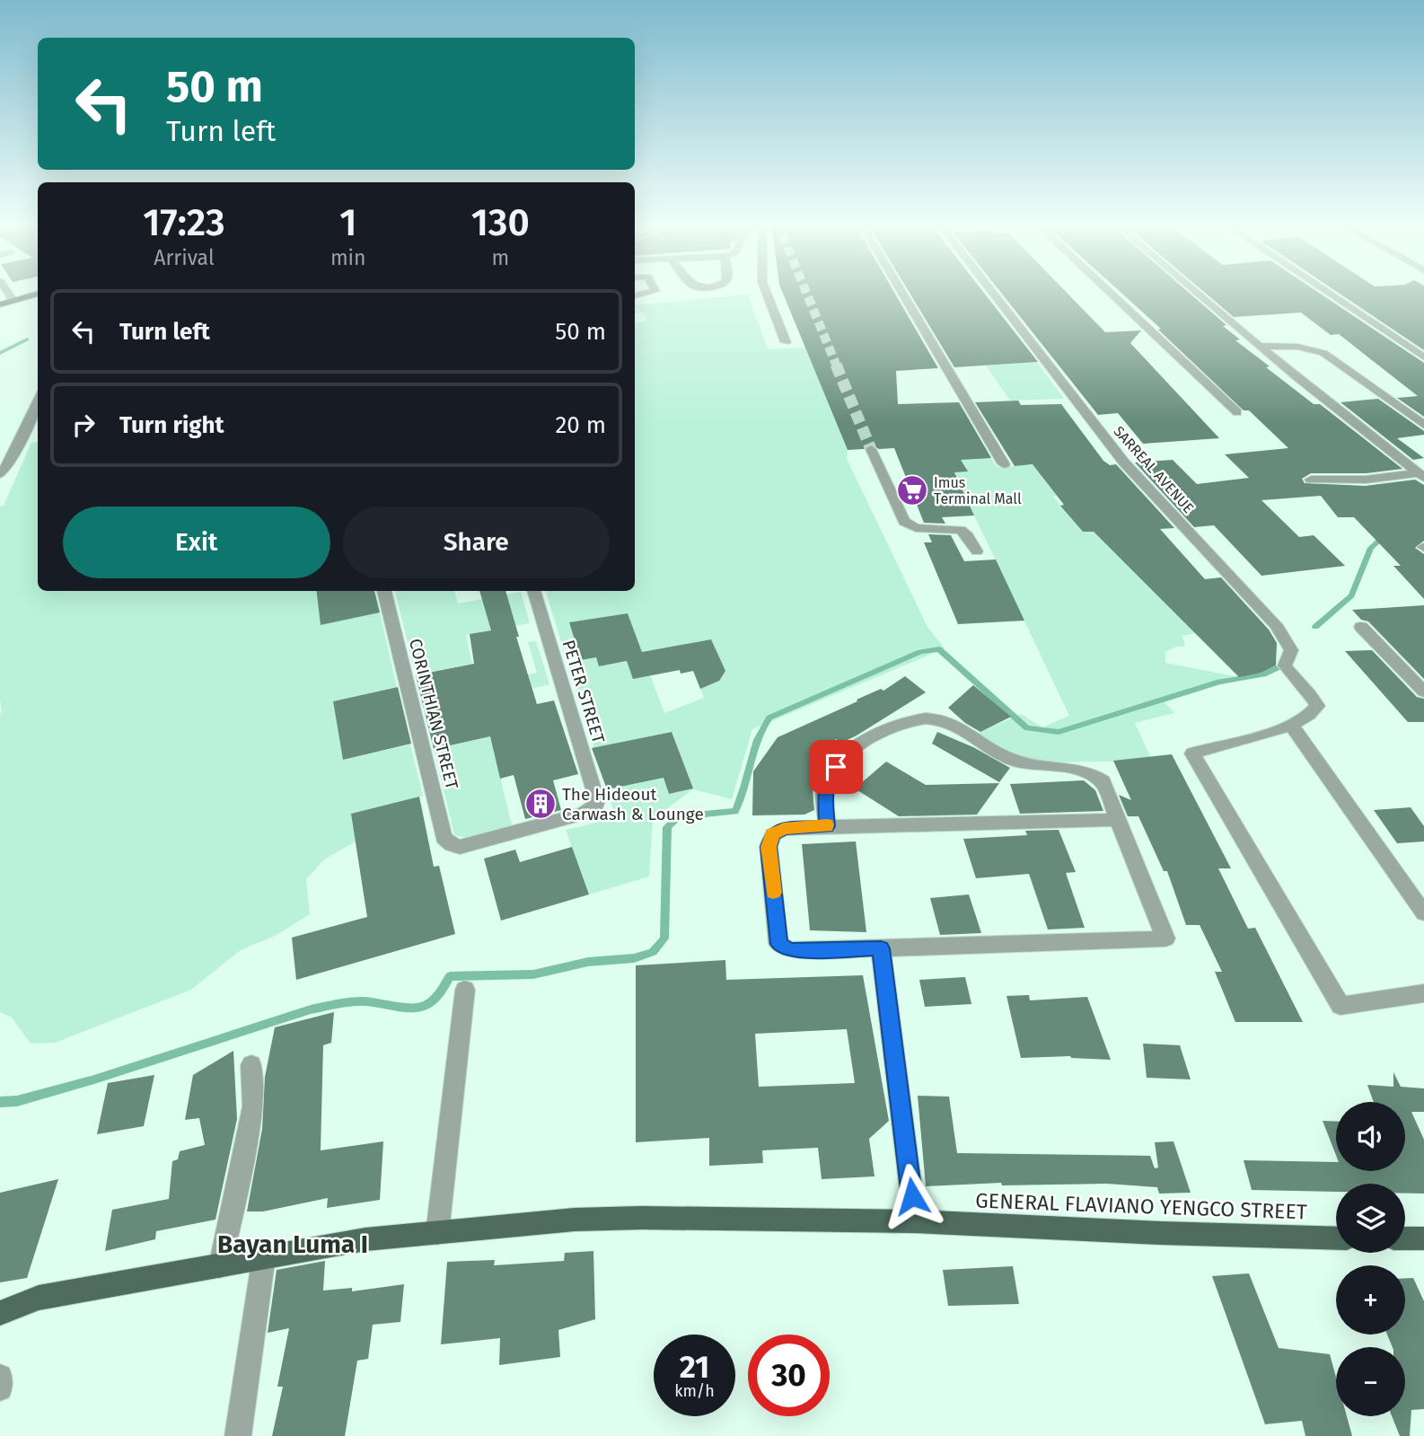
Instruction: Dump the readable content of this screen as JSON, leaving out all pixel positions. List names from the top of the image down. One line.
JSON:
{"streets":{"main road":["GENERAL FLAVIANO YENGCO STREET"],"street":["SARREAL AVENUE","PETER STREET","CORINTHIAN STREET"]},"crossings":[["PETER STREET","CORINTHIAN STREET"]],"districts":["Bayan Luma I"],"places":{"supermarket":["Imus Terminal Mall"],"building":["The Hideout Carwash & Lounge"]},"page":{"turn":["50 m","Turn left"],"eta":["17:23","Arrival","1","min","130","m"],"list":[{"name":"Turn left","value":"50 m"},{"name":"Turn right","value":"20 m"}],"buttons":["Exit","Share"],"map_buttons":["+","−"],"speed":"21 km/h","limit":"30"}}
